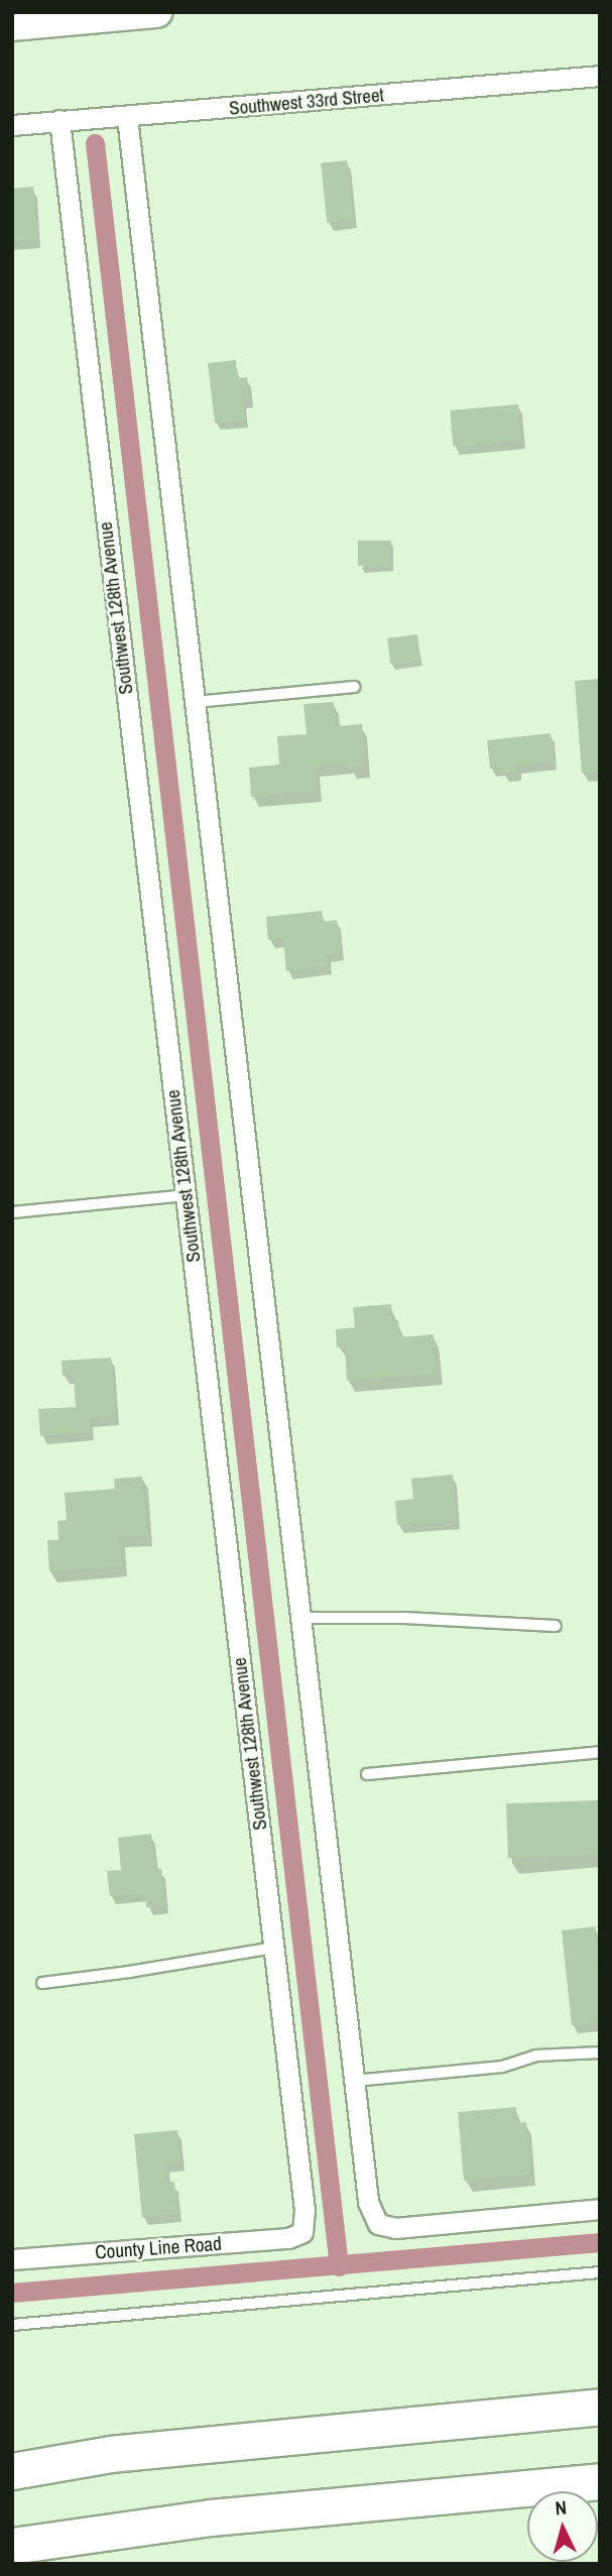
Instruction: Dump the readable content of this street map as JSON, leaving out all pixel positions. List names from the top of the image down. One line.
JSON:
{"streets":{"street":["Southwest 33rd Street","Southwest 128th Avenue","County Line Road"]},"crossings":[["Southwest 33rd Street","Southwest 128th Avenue"],["Southwest 128th Avenue","County Line Road"]],"north":"top"}
